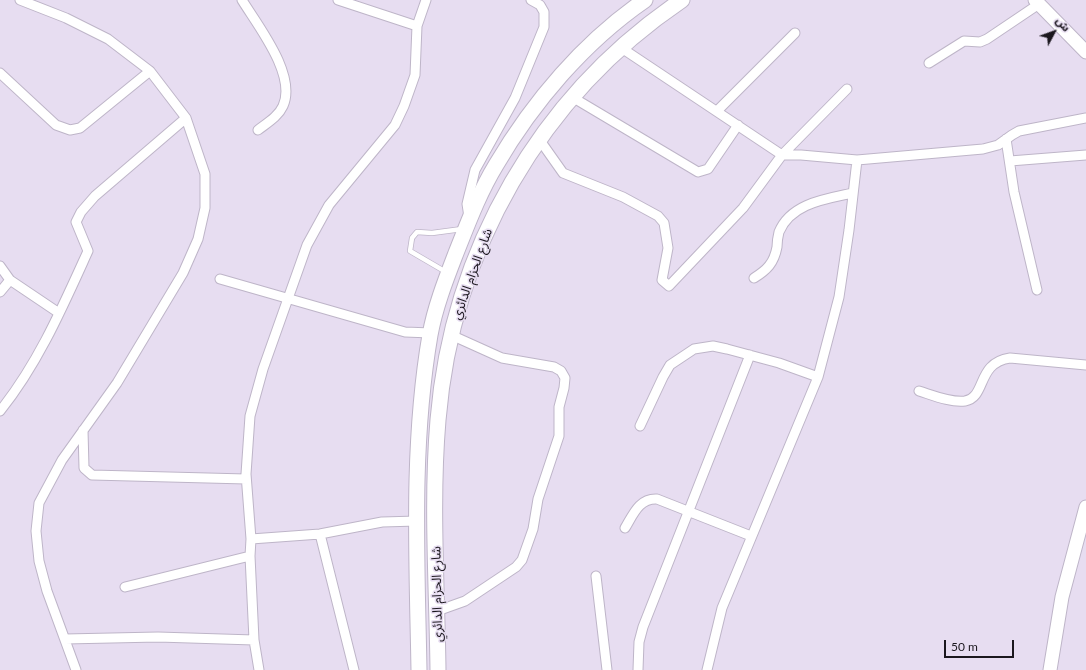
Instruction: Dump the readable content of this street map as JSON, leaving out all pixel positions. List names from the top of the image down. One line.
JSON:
{"streets":{"main road":["شارع الحزام الدائري"]},"scale_bar":"50 m","north":"top right"}
